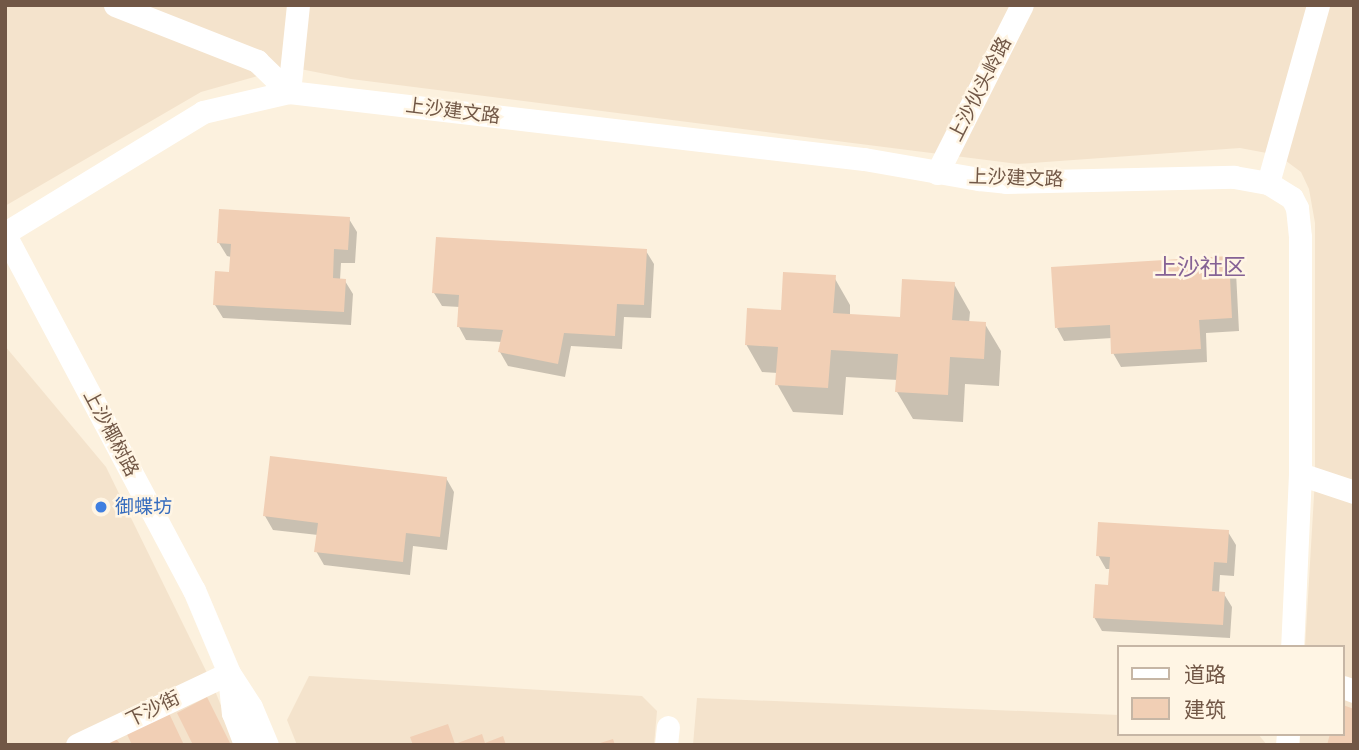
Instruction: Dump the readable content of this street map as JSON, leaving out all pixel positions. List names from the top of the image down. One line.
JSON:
{"streets":{"street":["上沙伙头岭路","上沙建文路","上沙椰树路","下沙街"]},"crossings":[["上沙伙头岭路","上沙建文路"],["上沙建文路","上沙椰树路"],["上沙椰树路","下沙街"]],"districts":["上沙社区"],"places":["御蝶坊"],"legend":["道路","建筑"]}
